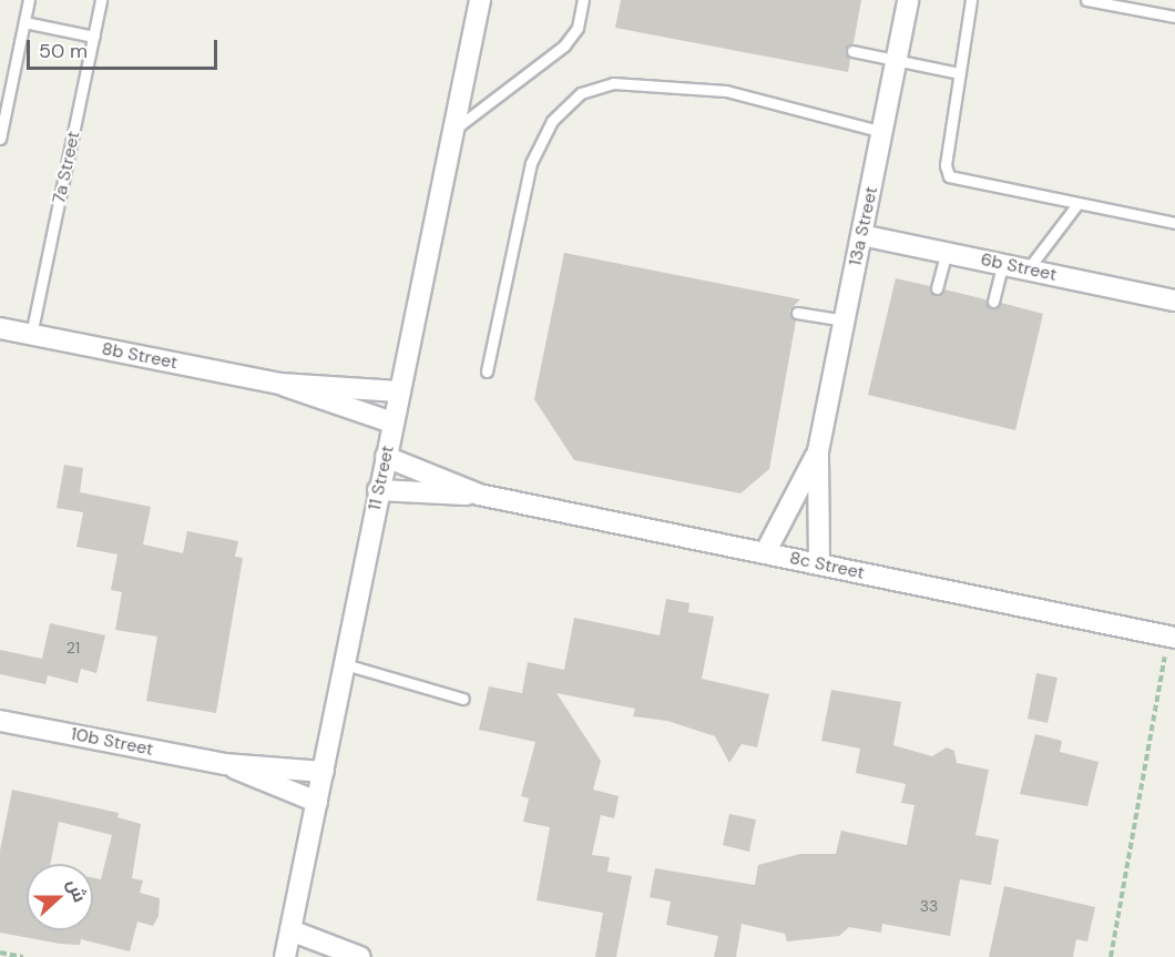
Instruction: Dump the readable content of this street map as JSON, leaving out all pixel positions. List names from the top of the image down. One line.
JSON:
{"streets":{"street":["13a Street","6b Street","8b Street","11 Street","8c Street","10b Street"],"lane":["7a Street"]},"crossings":[["7a Street","8b Street"],["13a Street","6b Street"],["13a Street","8c Street"],["8b Street","11 Street"],["11 Street","8c Street"],["11 Street","10b Street"]],"house_numbers":["21","33"],"scale_bar":"50 m","north":"right"}
